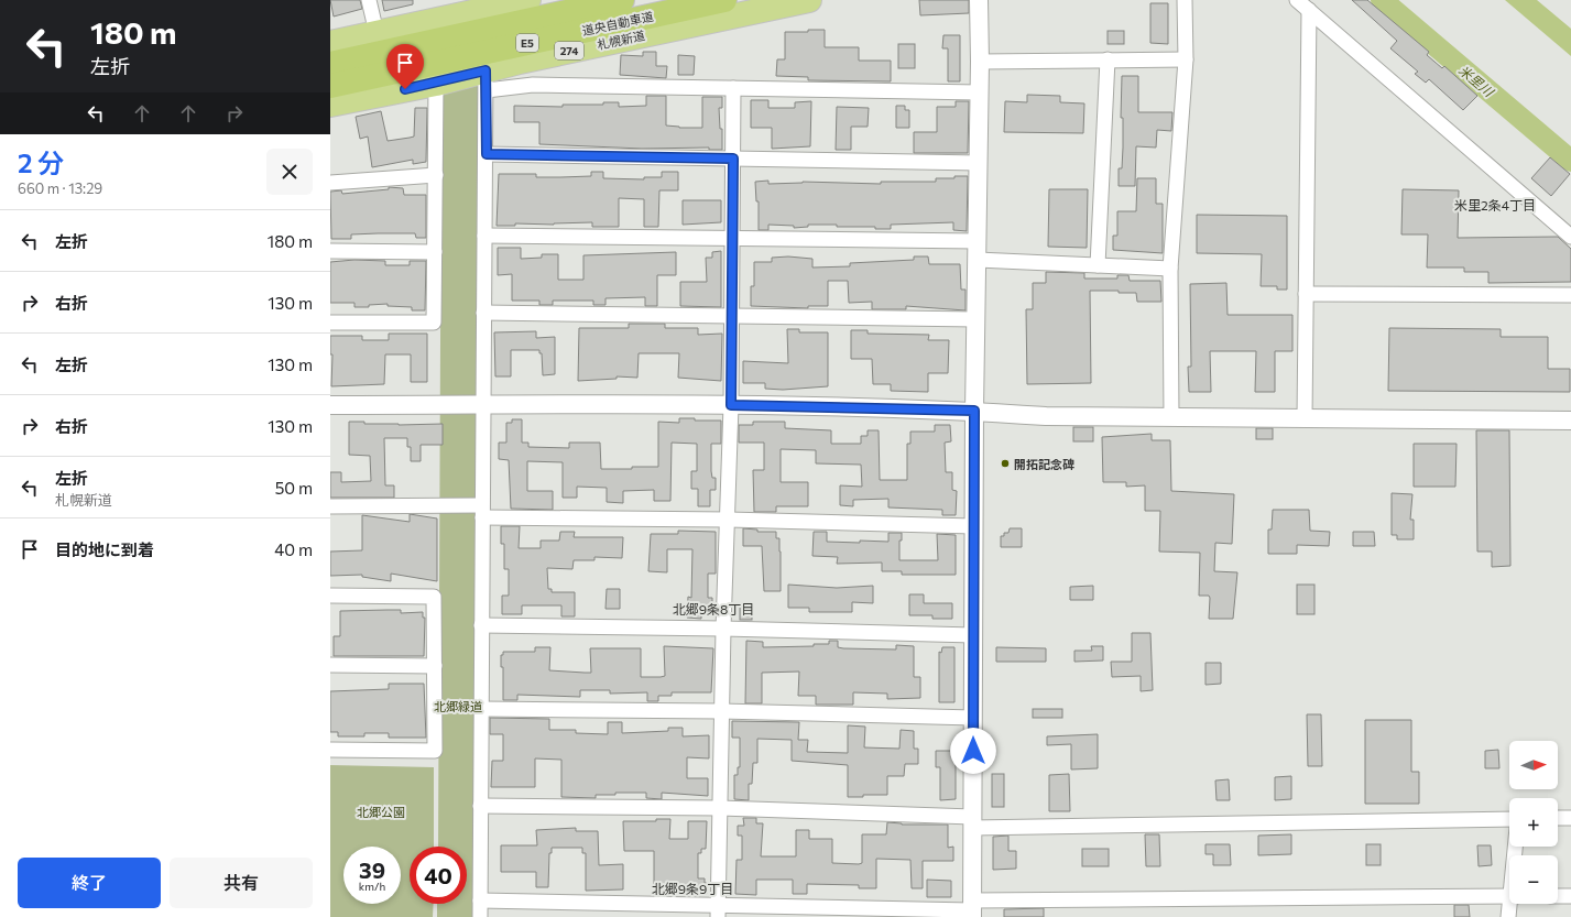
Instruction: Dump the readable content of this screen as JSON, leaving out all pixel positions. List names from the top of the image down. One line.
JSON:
{"streets":{"highway":["道央自動車道","札幌新道","E5","274"]},"districts":["米里2条4丁目","北郷9条8丁目","北郷9条9丁目"],"water":["米里川"],"parks":["北郷緑道","北郷公園"],"places":["開拓記念碑"],"north":"right","page":{"turn":["180 m","左折"],"heading":["2 分","660 m · 13:29"],"list":[{"name":"左折","value":"180 m"},{"name":"右折","value":"130 m"},{"name":"左折","value":"130 m"},{"name":"右折","value":"130 m"},{"name":"左折","note":"札幌新道","value":"50 m"},{"name":"目的地に到着","value":"40 m"}],"map_buttons":["+","−"],"speed":"39 km/h","limit":"40","buttons":["終了","共有"]}}
